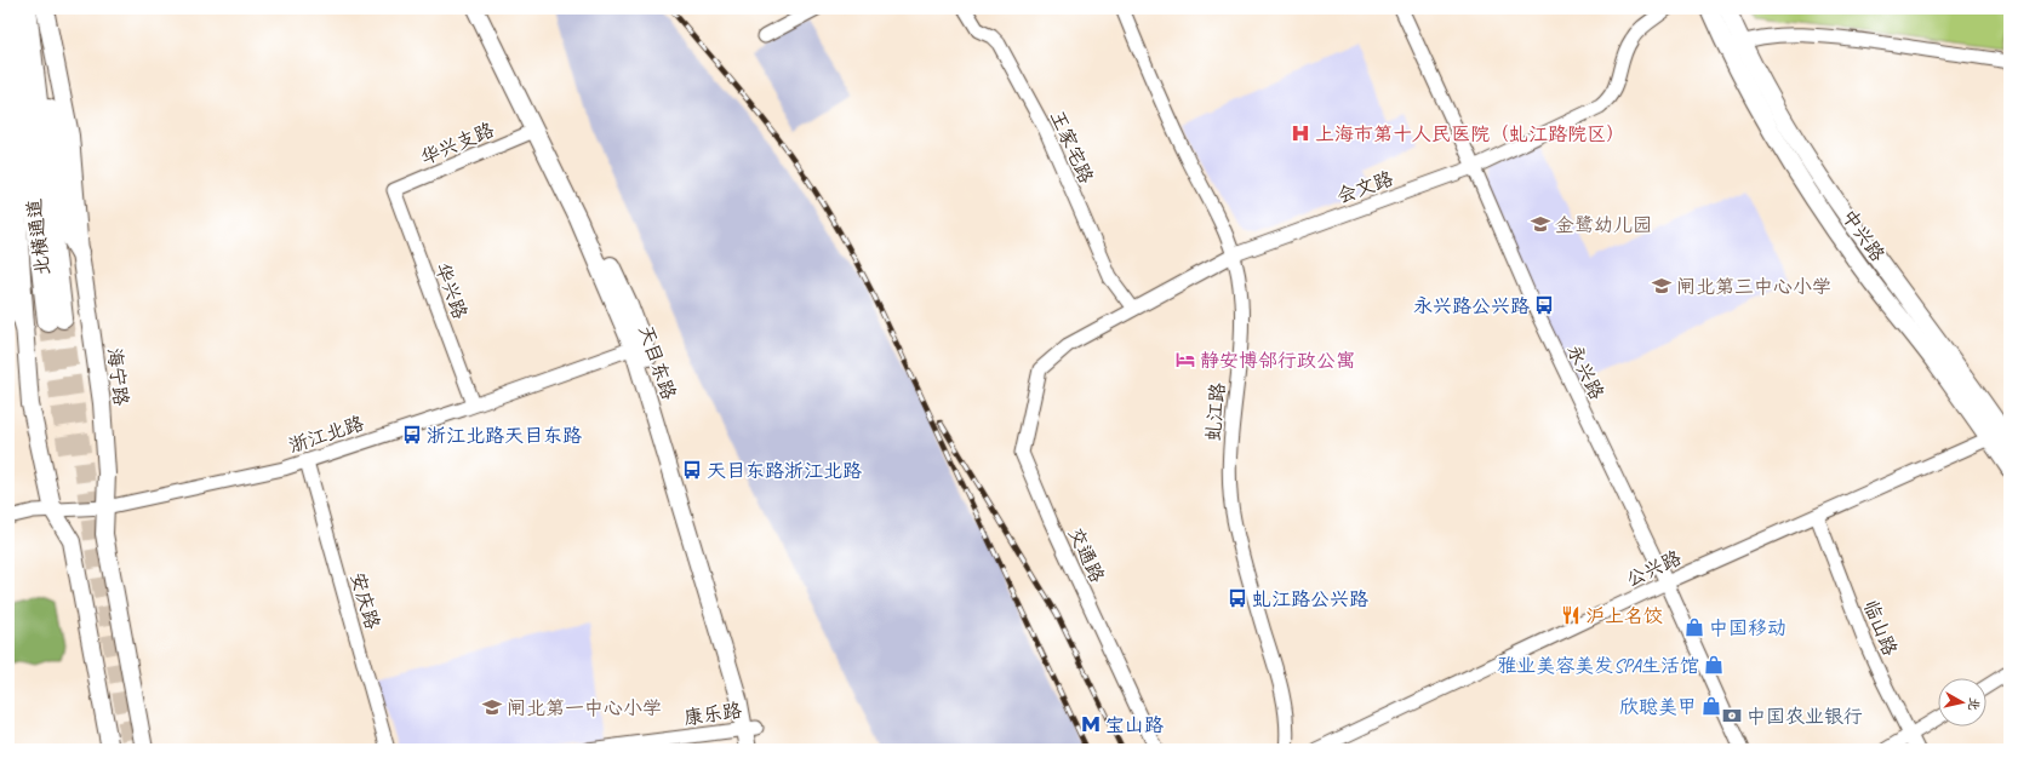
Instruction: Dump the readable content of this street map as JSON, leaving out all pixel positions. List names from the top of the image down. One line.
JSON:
{"streets":{"highway":["北横通道"],"main road":["中兴路","天目东路","海宁路"],"street":["华兴支路","王家宅路","会文路","华兴路","永兴路","虬江路","浙江北路","交通路","公兴路","安庆路","临山路","康乐路"]},"crossings":[["华兴支路","华兴路"],["华兴支路","天目东路"],["王家宅路","会文路"],["会文路","永兴路"],["会文路","虬江路"],["会文路","交通路"],["中兴路","公兴路"],["北横通道","海宁路"],["华兴路","浙江北路"],["天目东路","浙江北路"],["天目东路","康乐路"],["永兴路","公兴路"],["海宁路","浙江北路"],["浙江北路","安庆路"],["公兴路","临山路"]],"places":{"hospital":["上海市第十人民医院（虬江路院区）"],"school or university":["金鹭幼儿园","闸北第三中心小学","闸北第一中心小学"],"bus stop":["永兴路公兴路","浙江北路天目东路","天目东路浙江北路","虬江路公兴路"],"hotel":["静安博邻行政公寓"],"restaurant":["沪上名饺"],"shop":["中国移动","雅业美容美发SPA生活馆","欣聪美甲"],"bank":["中国农业银行"],"metro station":["宝山路"]},"north":"right"}
